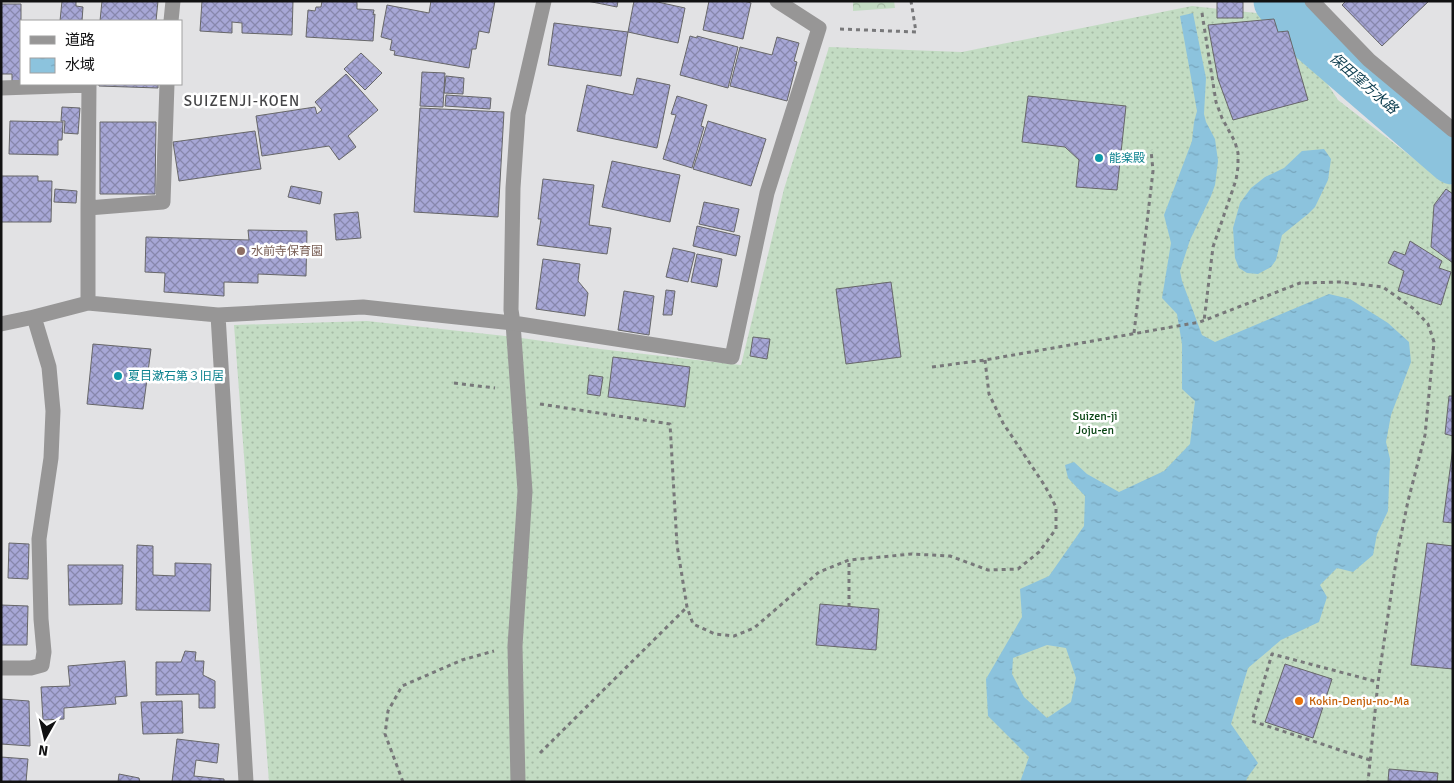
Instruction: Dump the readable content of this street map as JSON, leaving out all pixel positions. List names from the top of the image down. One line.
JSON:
{"districts":["SUIZENJI-KOEN"],"water":["保田窪方水路"],"parks":["Suizen-ji Joju-en"],"places":["能楽殿","水前寺保育園","夏目漱石第３旧居","Kokin-Denju-no-Ma"],"legend":["道路","水域"],"north":"bottom"}
